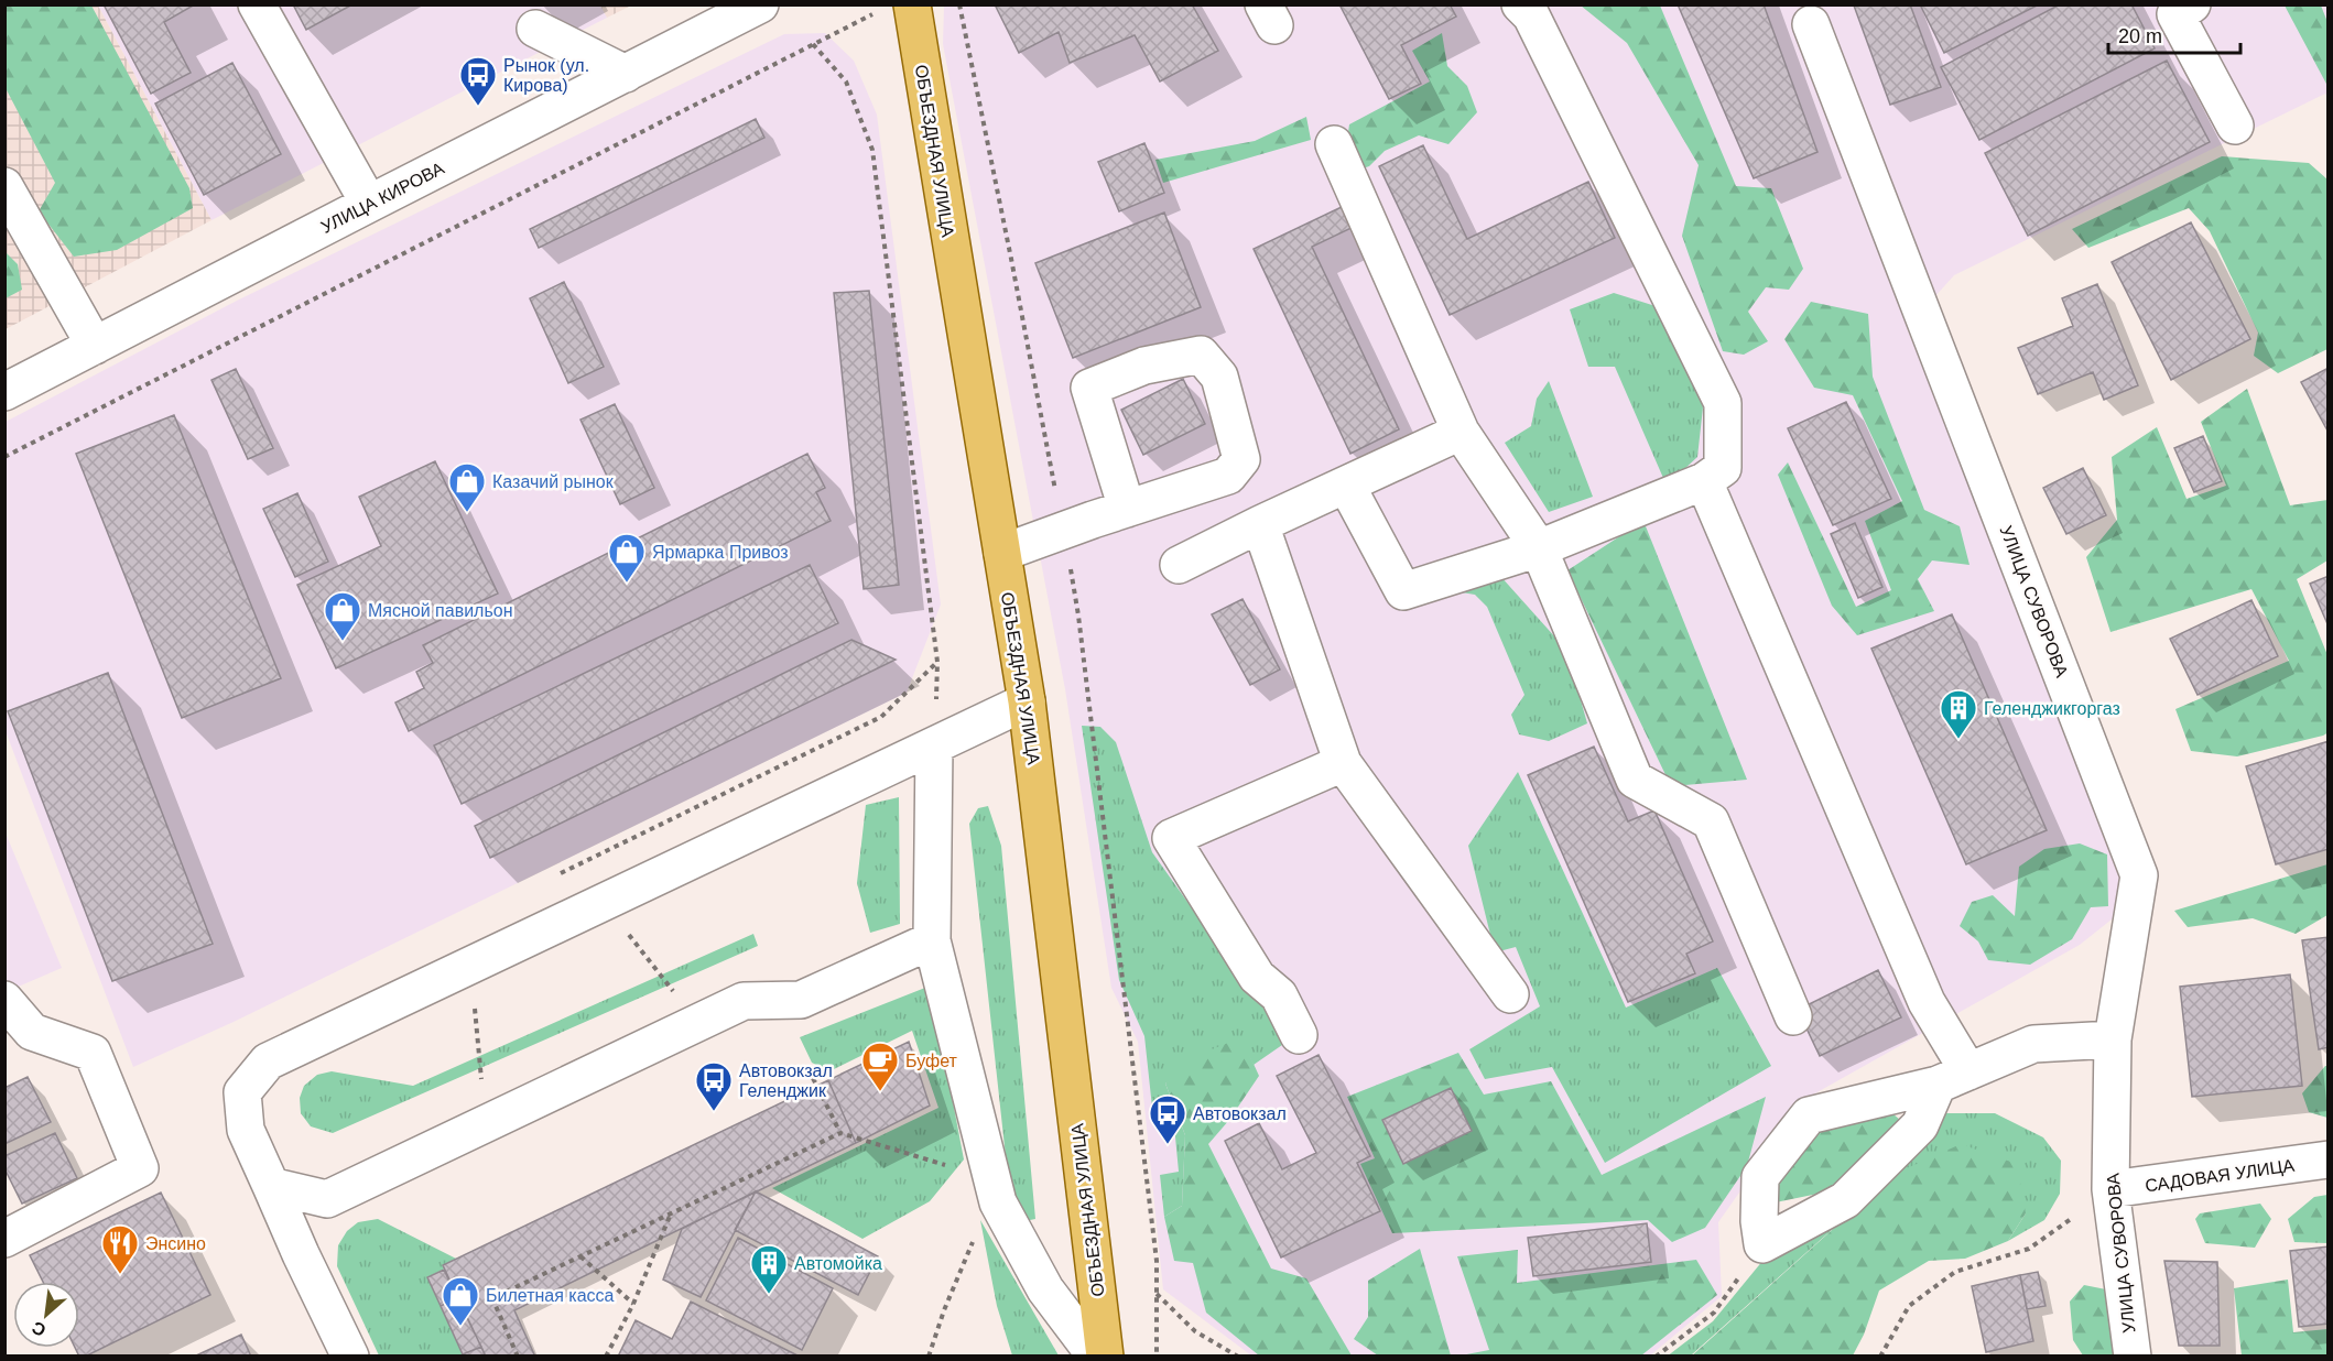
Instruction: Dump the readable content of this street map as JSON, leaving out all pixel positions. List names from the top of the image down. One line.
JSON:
{"streets":{"main road":["ОБЪЕЗДНАЯ УЛИЦА"],"street":["УЛИЦА КИРОВА","УЛИЦА СУВОРОВА","САДОВАЯ УЛИЦА"]},"crossings":[["УЛИЦА СУВОРОВА","САДОВАЯ УЛИЦА"]],"places":{"bus stop":["Рынок (ул. Кирова)","Автовокзал Геленджик","Автовокзал"],"shop":["Казачий рынок","Ярмарка Привоз","Мясной павильон","Билетная касса"],"building":["Геленджикгоргаз","Автомойка"],"cafe":["Буфет"],"restaurant":["Энсино"]},"scale_bar":"20 m","north":"bottom left"}
